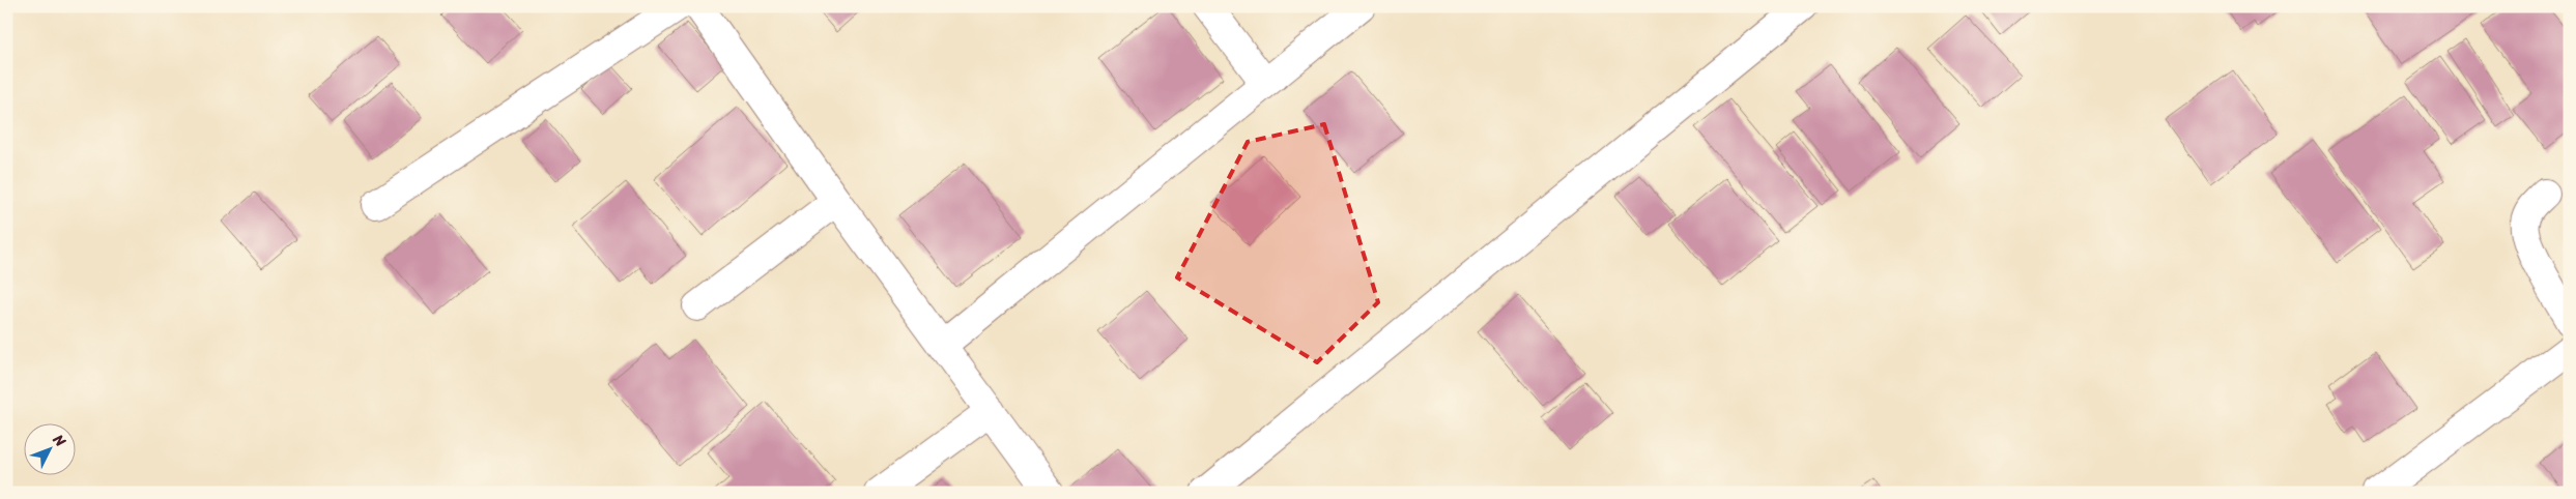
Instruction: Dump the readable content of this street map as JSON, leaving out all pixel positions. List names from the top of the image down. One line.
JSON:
{"north":"top right"}
